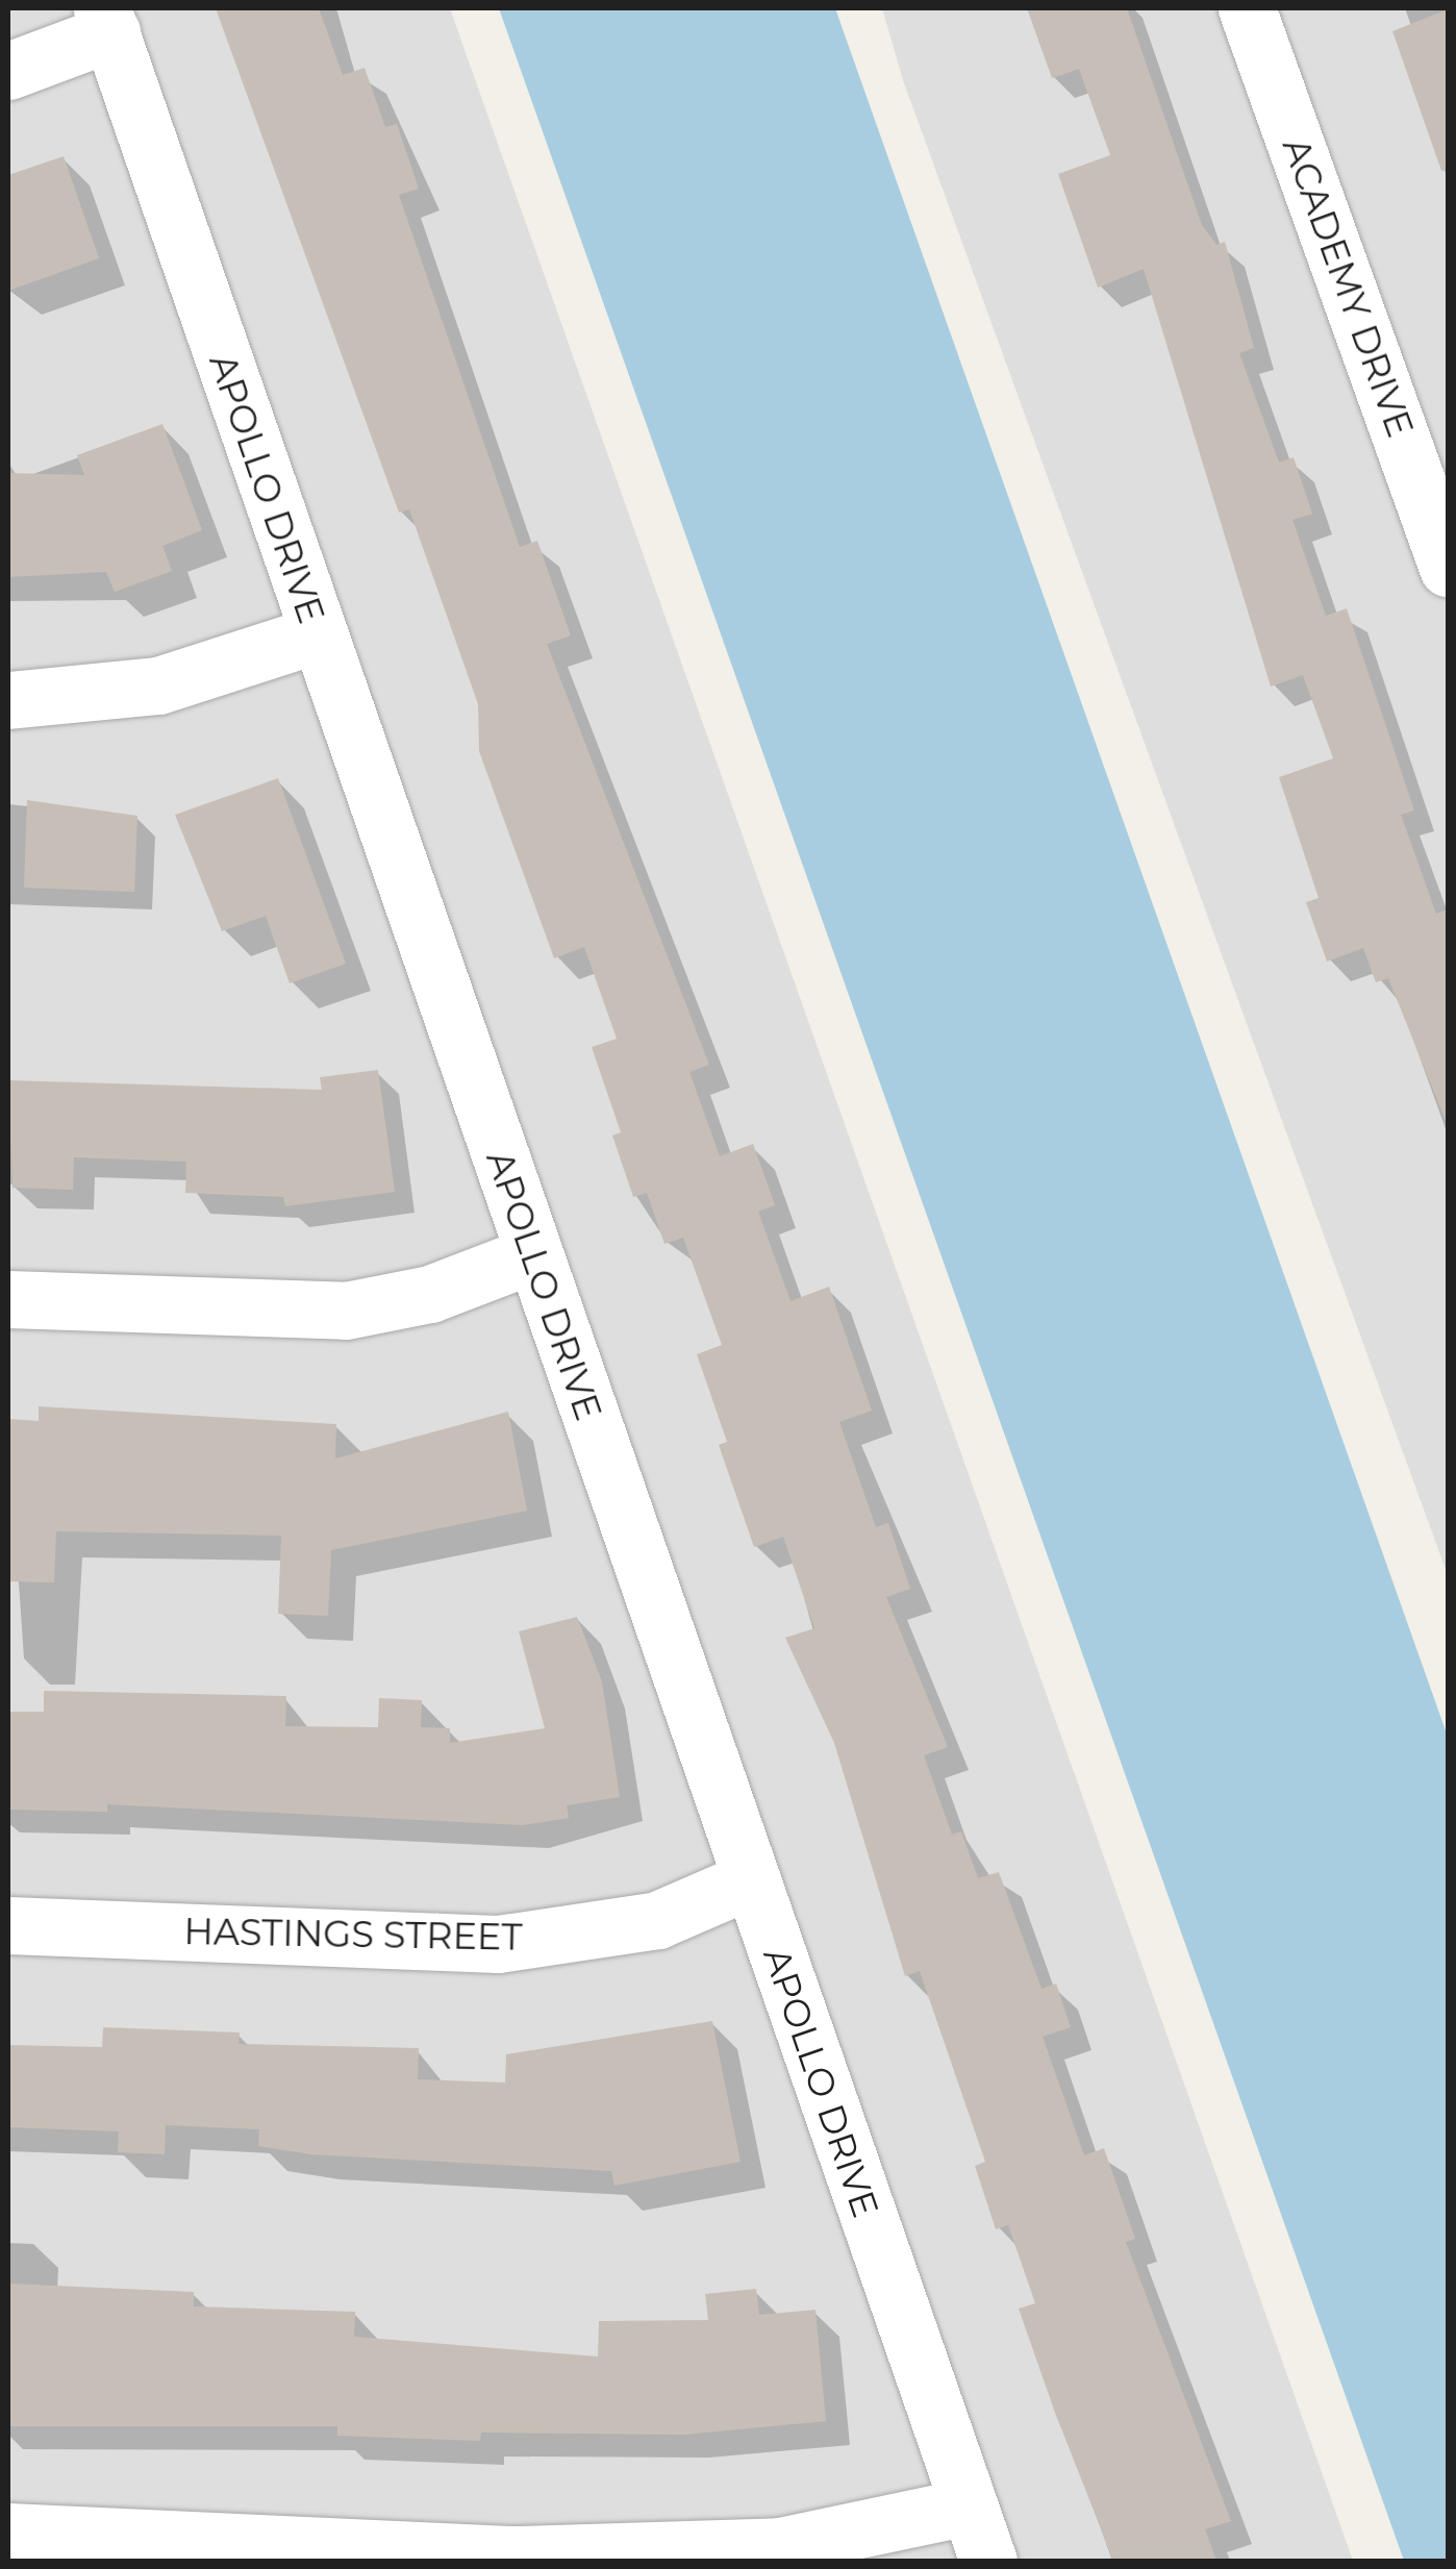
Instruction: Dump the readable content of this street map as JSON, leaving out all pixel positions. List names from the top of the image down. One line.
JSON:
{"streets":{"street":["ACADEMY DRIVE","APOLLO DRIVE","HASTINGS STREET"]},"crossings":[["APOLLO DRIVE","HASTINGS STREET"]]}
